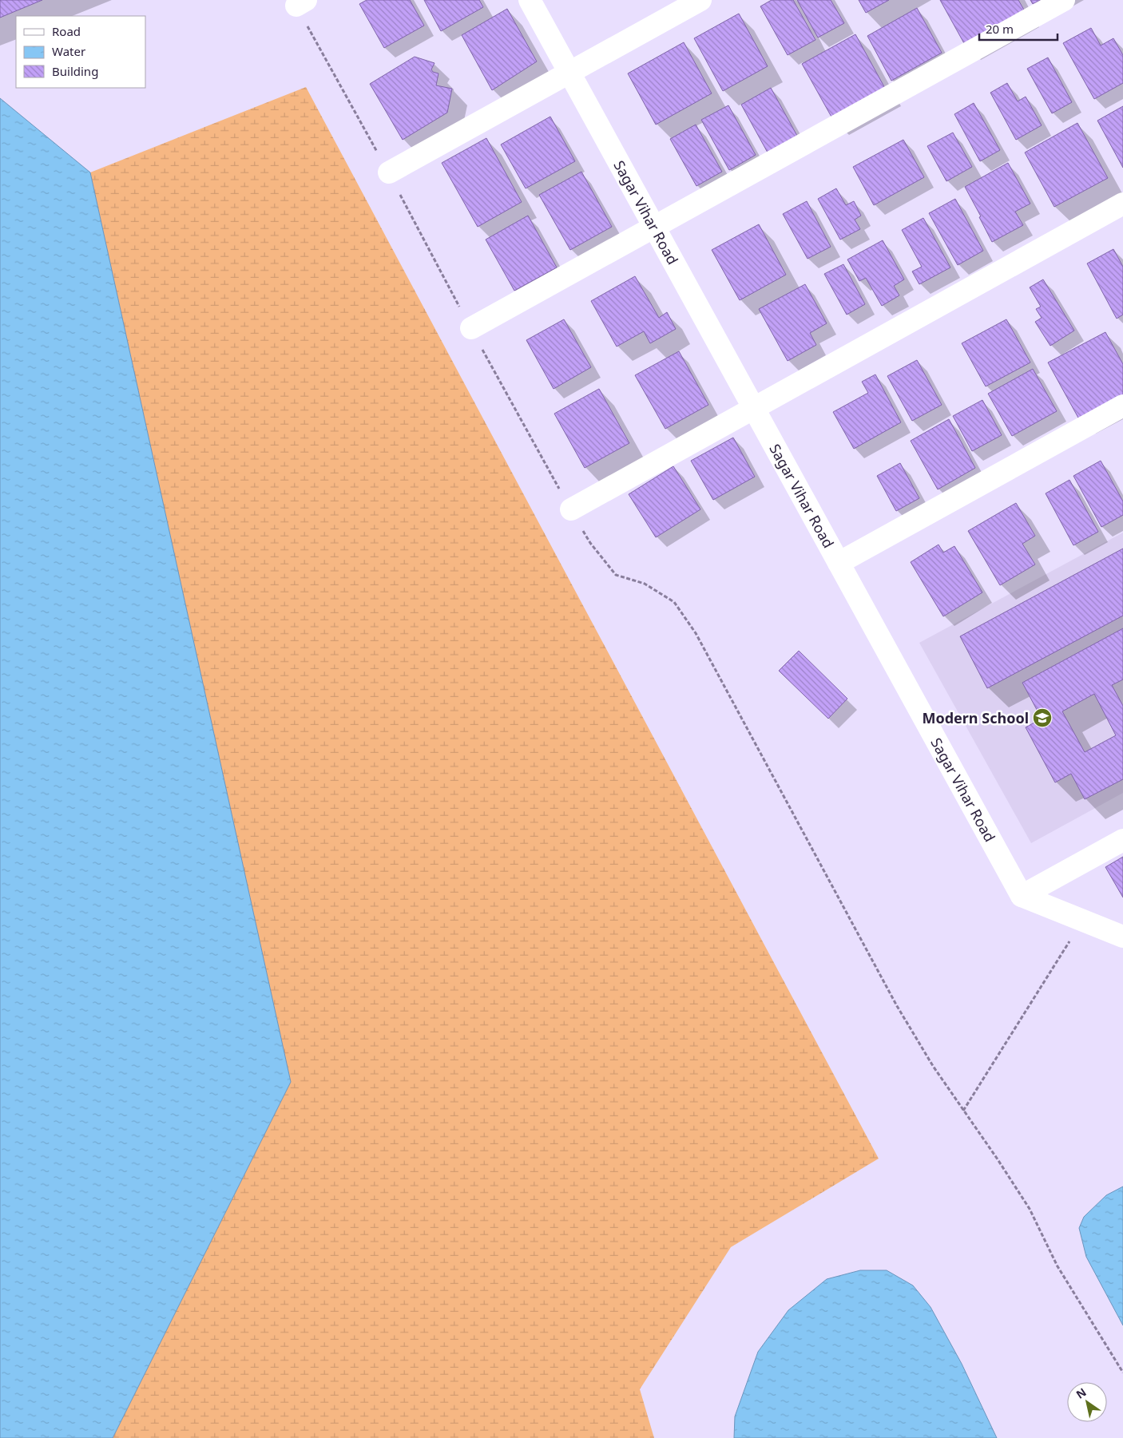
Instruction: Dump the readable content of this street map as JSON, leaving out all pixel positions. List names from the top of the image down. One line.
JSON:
{"streets":{"street":["Sagar Vihar Road"]},"places":{"school or university":["Modern School"]},"legend":["Road","Water","Building"],"scale_bar":"20 m","north":"top left"}
